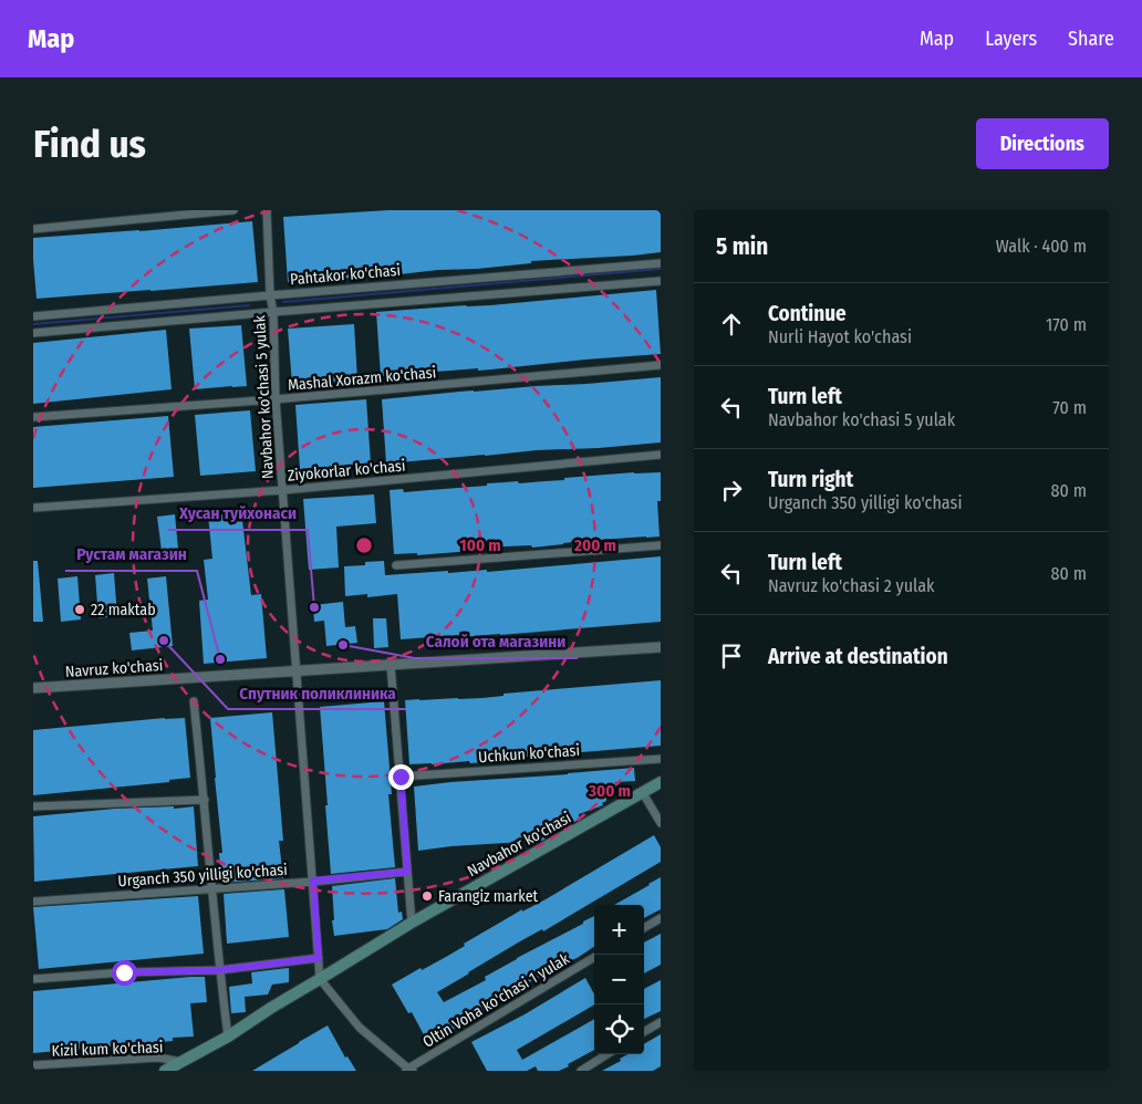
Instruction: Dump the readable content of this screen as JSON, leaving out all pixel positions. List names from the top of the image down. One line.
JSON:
{"streets":{"main road":["Navbahor ko'chasi"],"street":["Pahtakor ko'chasi","Mashal Xorazm ko'chasi","Navbahor ko'chasi 5 yulak","Ziyokorlar ko'chasi","Navruz ko'chasi","Uchkun ko'chasi","Urganch 350 yilligi ko'chasi","Oltin Voha ko'chasi 1 yulak","Kizil kum ko'chasi"]},"crossings":[["Pahtakor ko'chasi","Navbahor ko'chasi 5 yulak"],["Mashal Xorazm ko'chasi","Navbahor ko'chasi 5 yulak"],["Navbahor ko'chasi 5 yulak","Ziyokorlar ko'chasi"],["Navbahor ko'chasi 5 yulak","Navruz ko'chasi"],["Navbahor ko'chasi 5 yulak","Navbahor ko'chasi"],["Navbahor ko'chasi 5 yulak","Urganch 350 yilligi ko'chasi"],["Navbahor ko'chasi","Kizil kum ko'chasi"]],"places":["Хусан туйхонаси","22 maktab","Спутник поликлиника","Салой ота магазини","Рустам магазин","Farangiz market"],"page":{"header":"Map","nav":["Map","Layers","Share"],"buttons":"Directions","title":"Find us","heading":["5 min","Walk · 400 m"],"list":[["Continue","Nurli Hayot ko'chasi","170 m"],["Turn left","Navbahor ko'chasi 5 yulak","70 m"],["Turn right","Urganch 350 yilligi ko'chasi","80 m"],["Turn left","Navruz ko'chasi 2 yulak","80 m"],"Arrive at destination"],"map_buttons":["+","−"]},"rings":["100 m","200 m","300 m"]}
